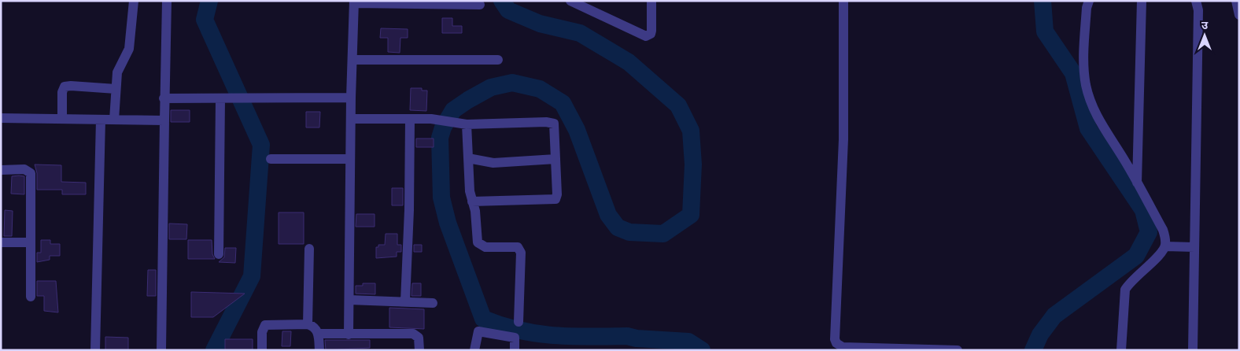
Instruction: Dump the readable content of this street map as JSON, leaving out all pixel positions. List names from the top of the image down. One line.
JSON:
{"north":"top"}
